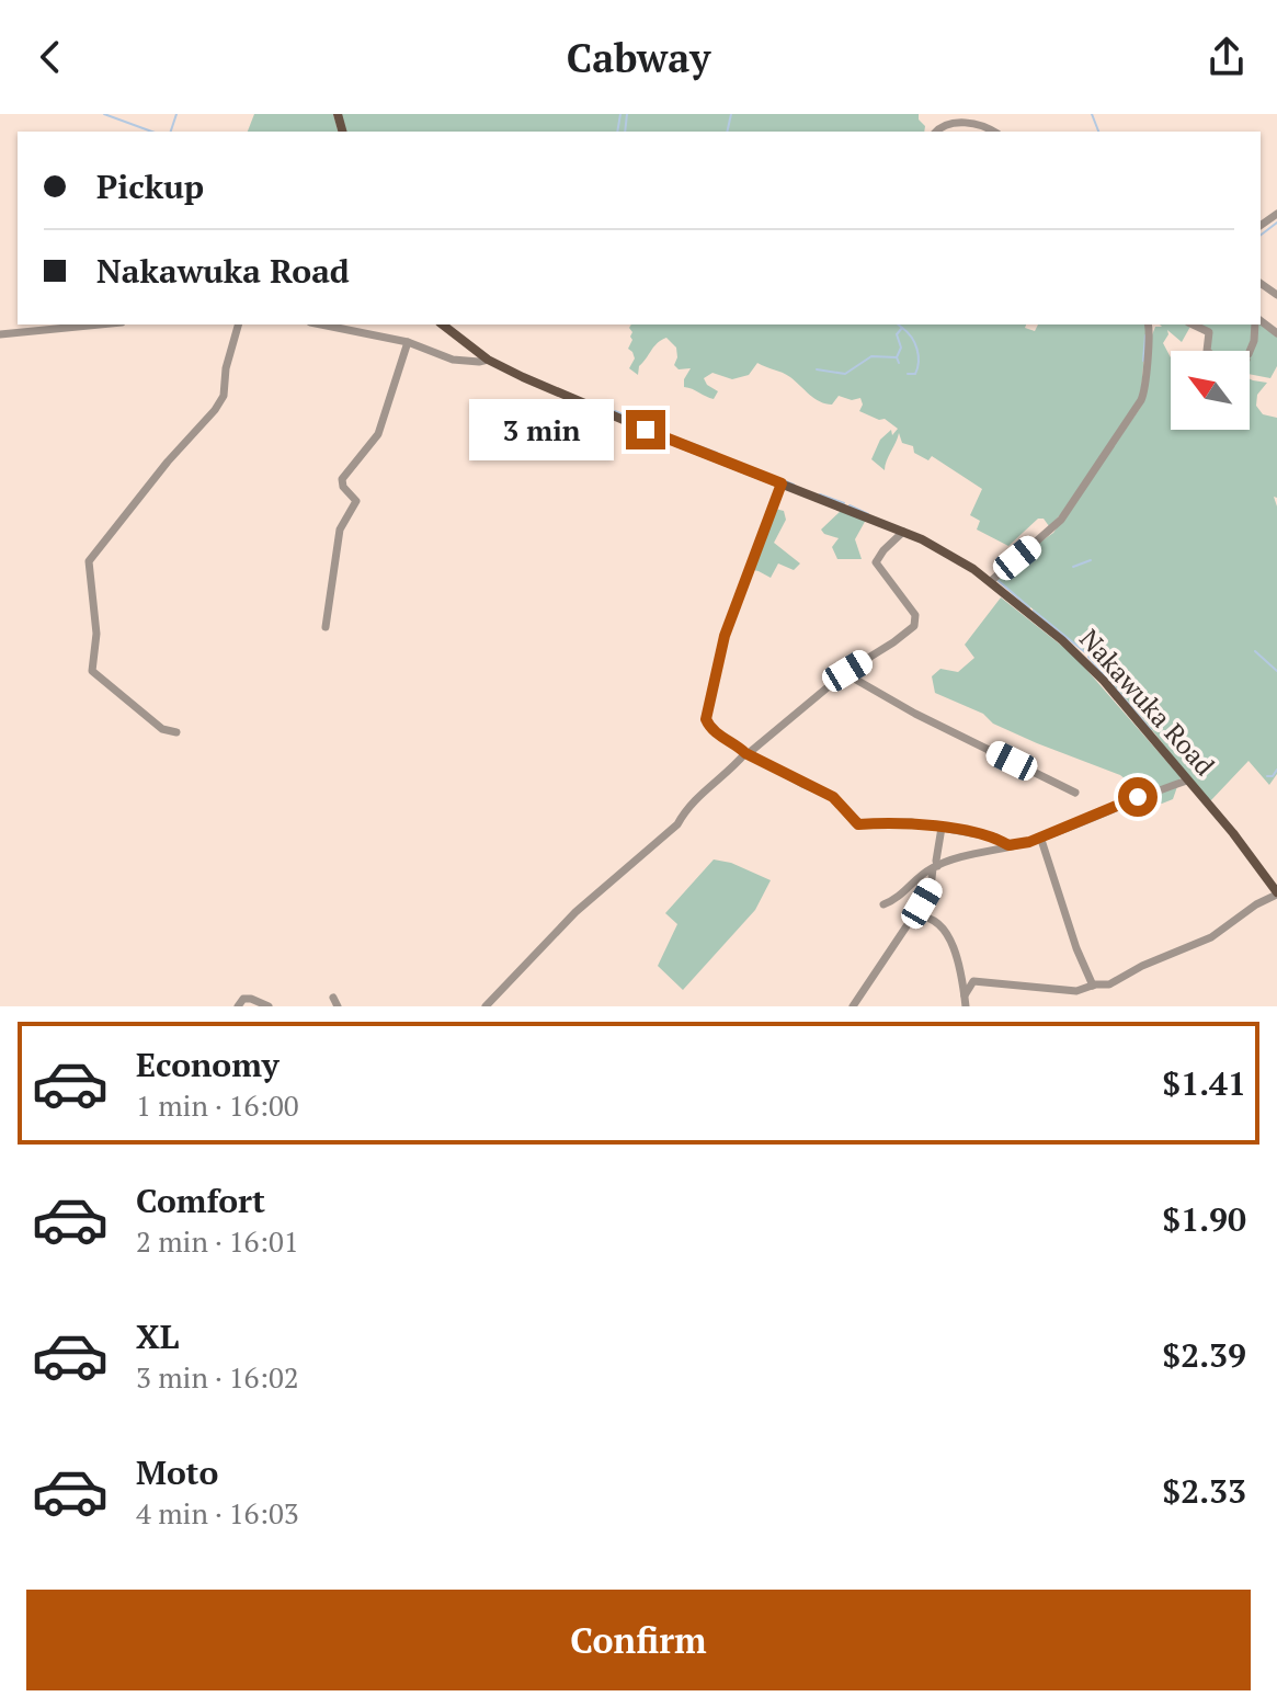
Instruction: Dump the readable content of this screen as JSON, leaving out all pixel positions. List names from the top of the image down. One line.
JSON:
{"streets":{"main road":["Nakawuka Road"]},"north":"top left","page":{"header":"Cabway","banner":["Pickup","Nakawuka Road"],"bubble":"3 min","list":[{"name":"Economy","note":"1 min · 16:00","value":"$1.41"},{"name":"Comfort","note":"2 min · 16:01","value":"$1.90"},{"name":"XL","note":"3 min · 16:02","value":"$2.39"},{"name":"Moto","note":"4 min · 16:03","value":"$2.33"}],"buttons":"Confirm"}}
